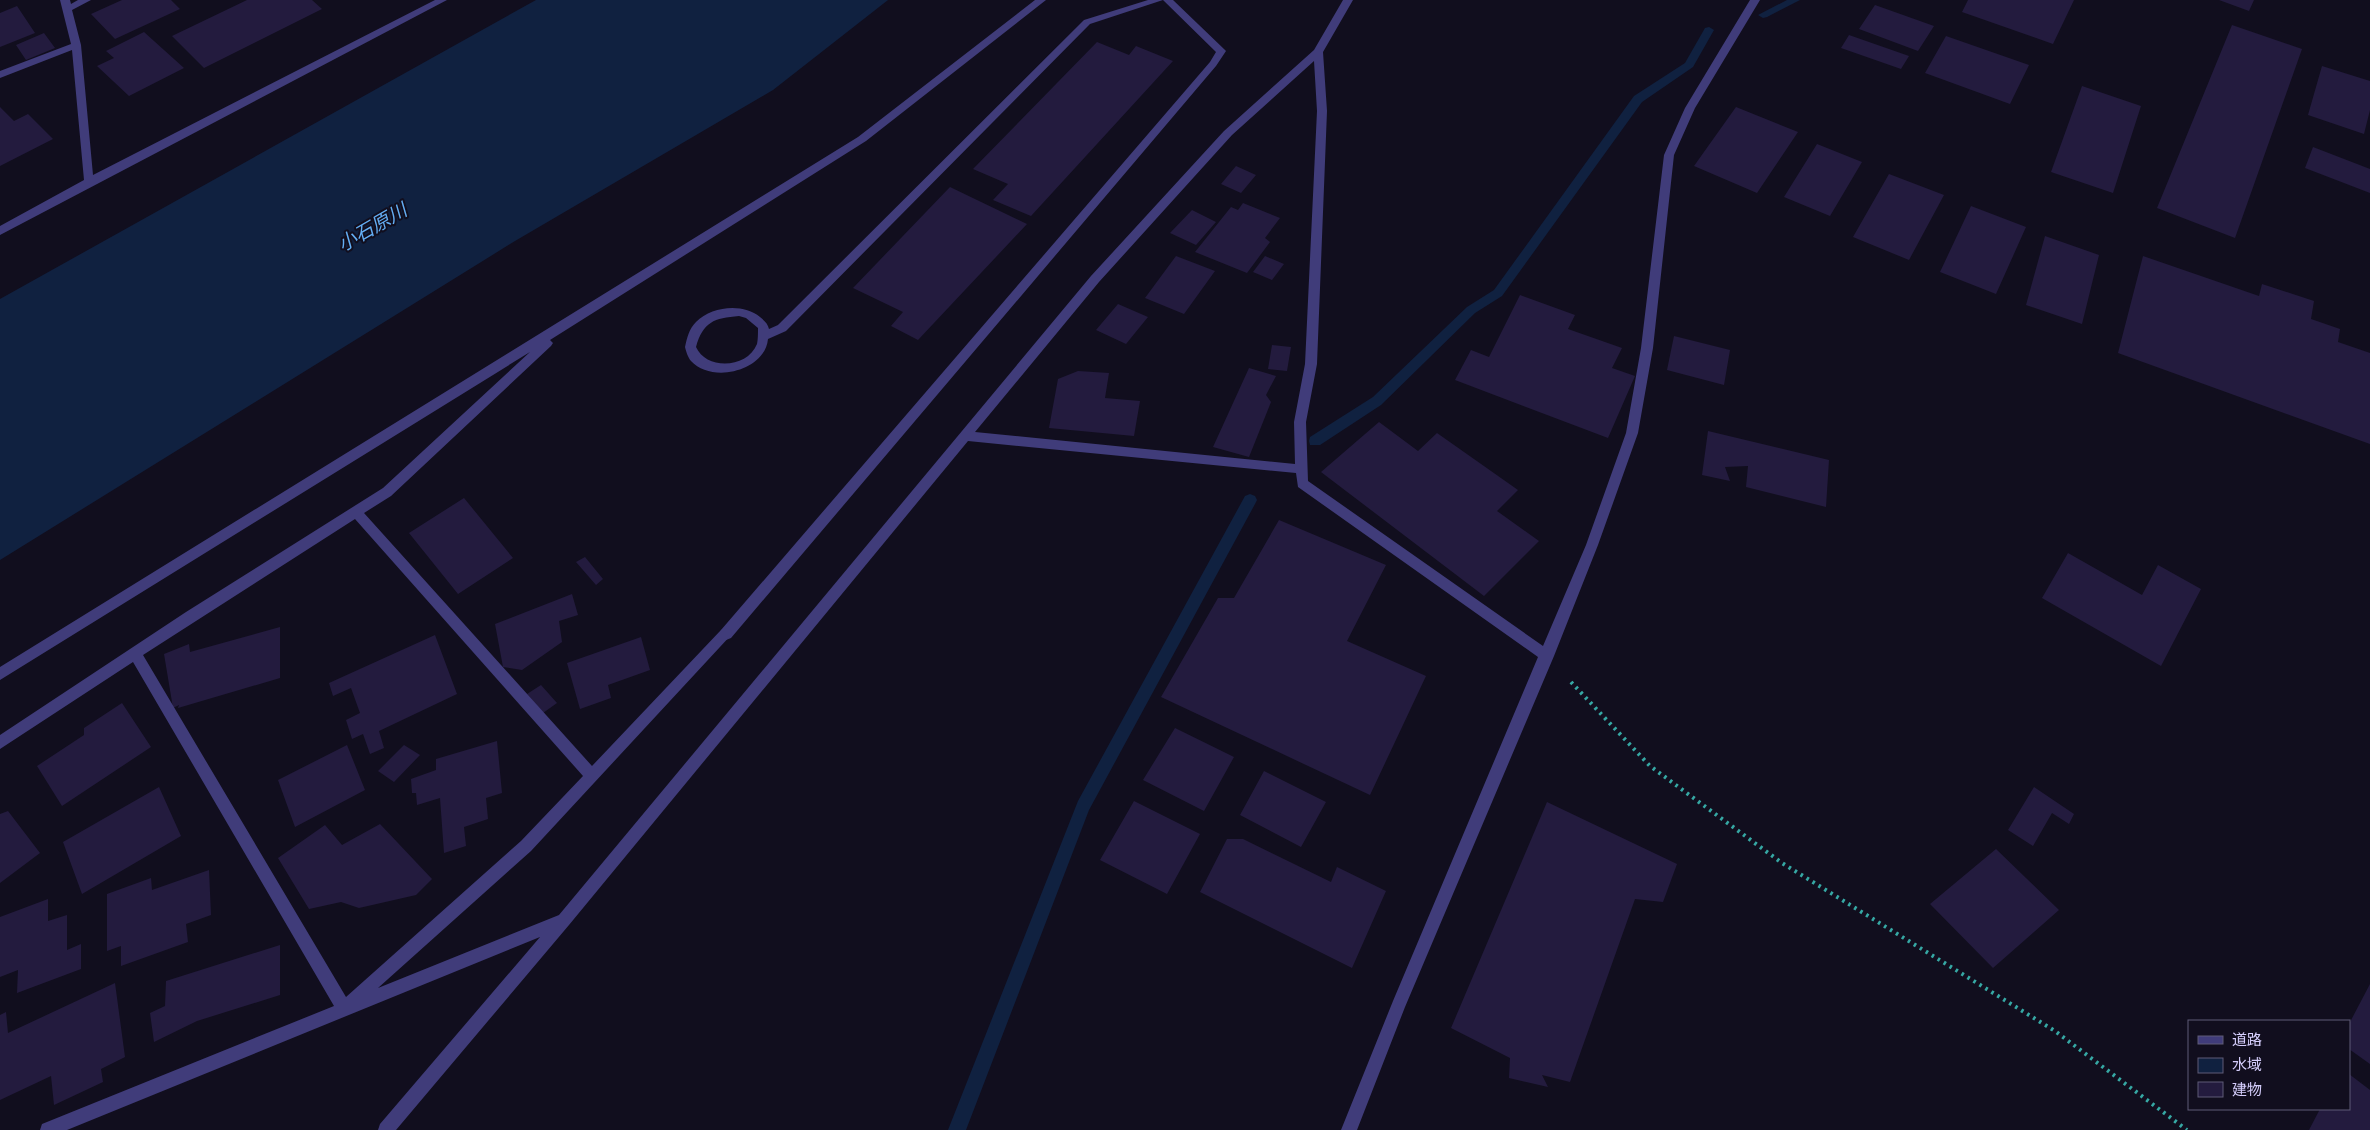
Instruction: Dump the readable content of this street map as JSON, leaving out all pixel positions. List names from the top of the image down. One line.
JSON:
{"water":["小石原川"],"legend":["道路","水域","建物"]}
